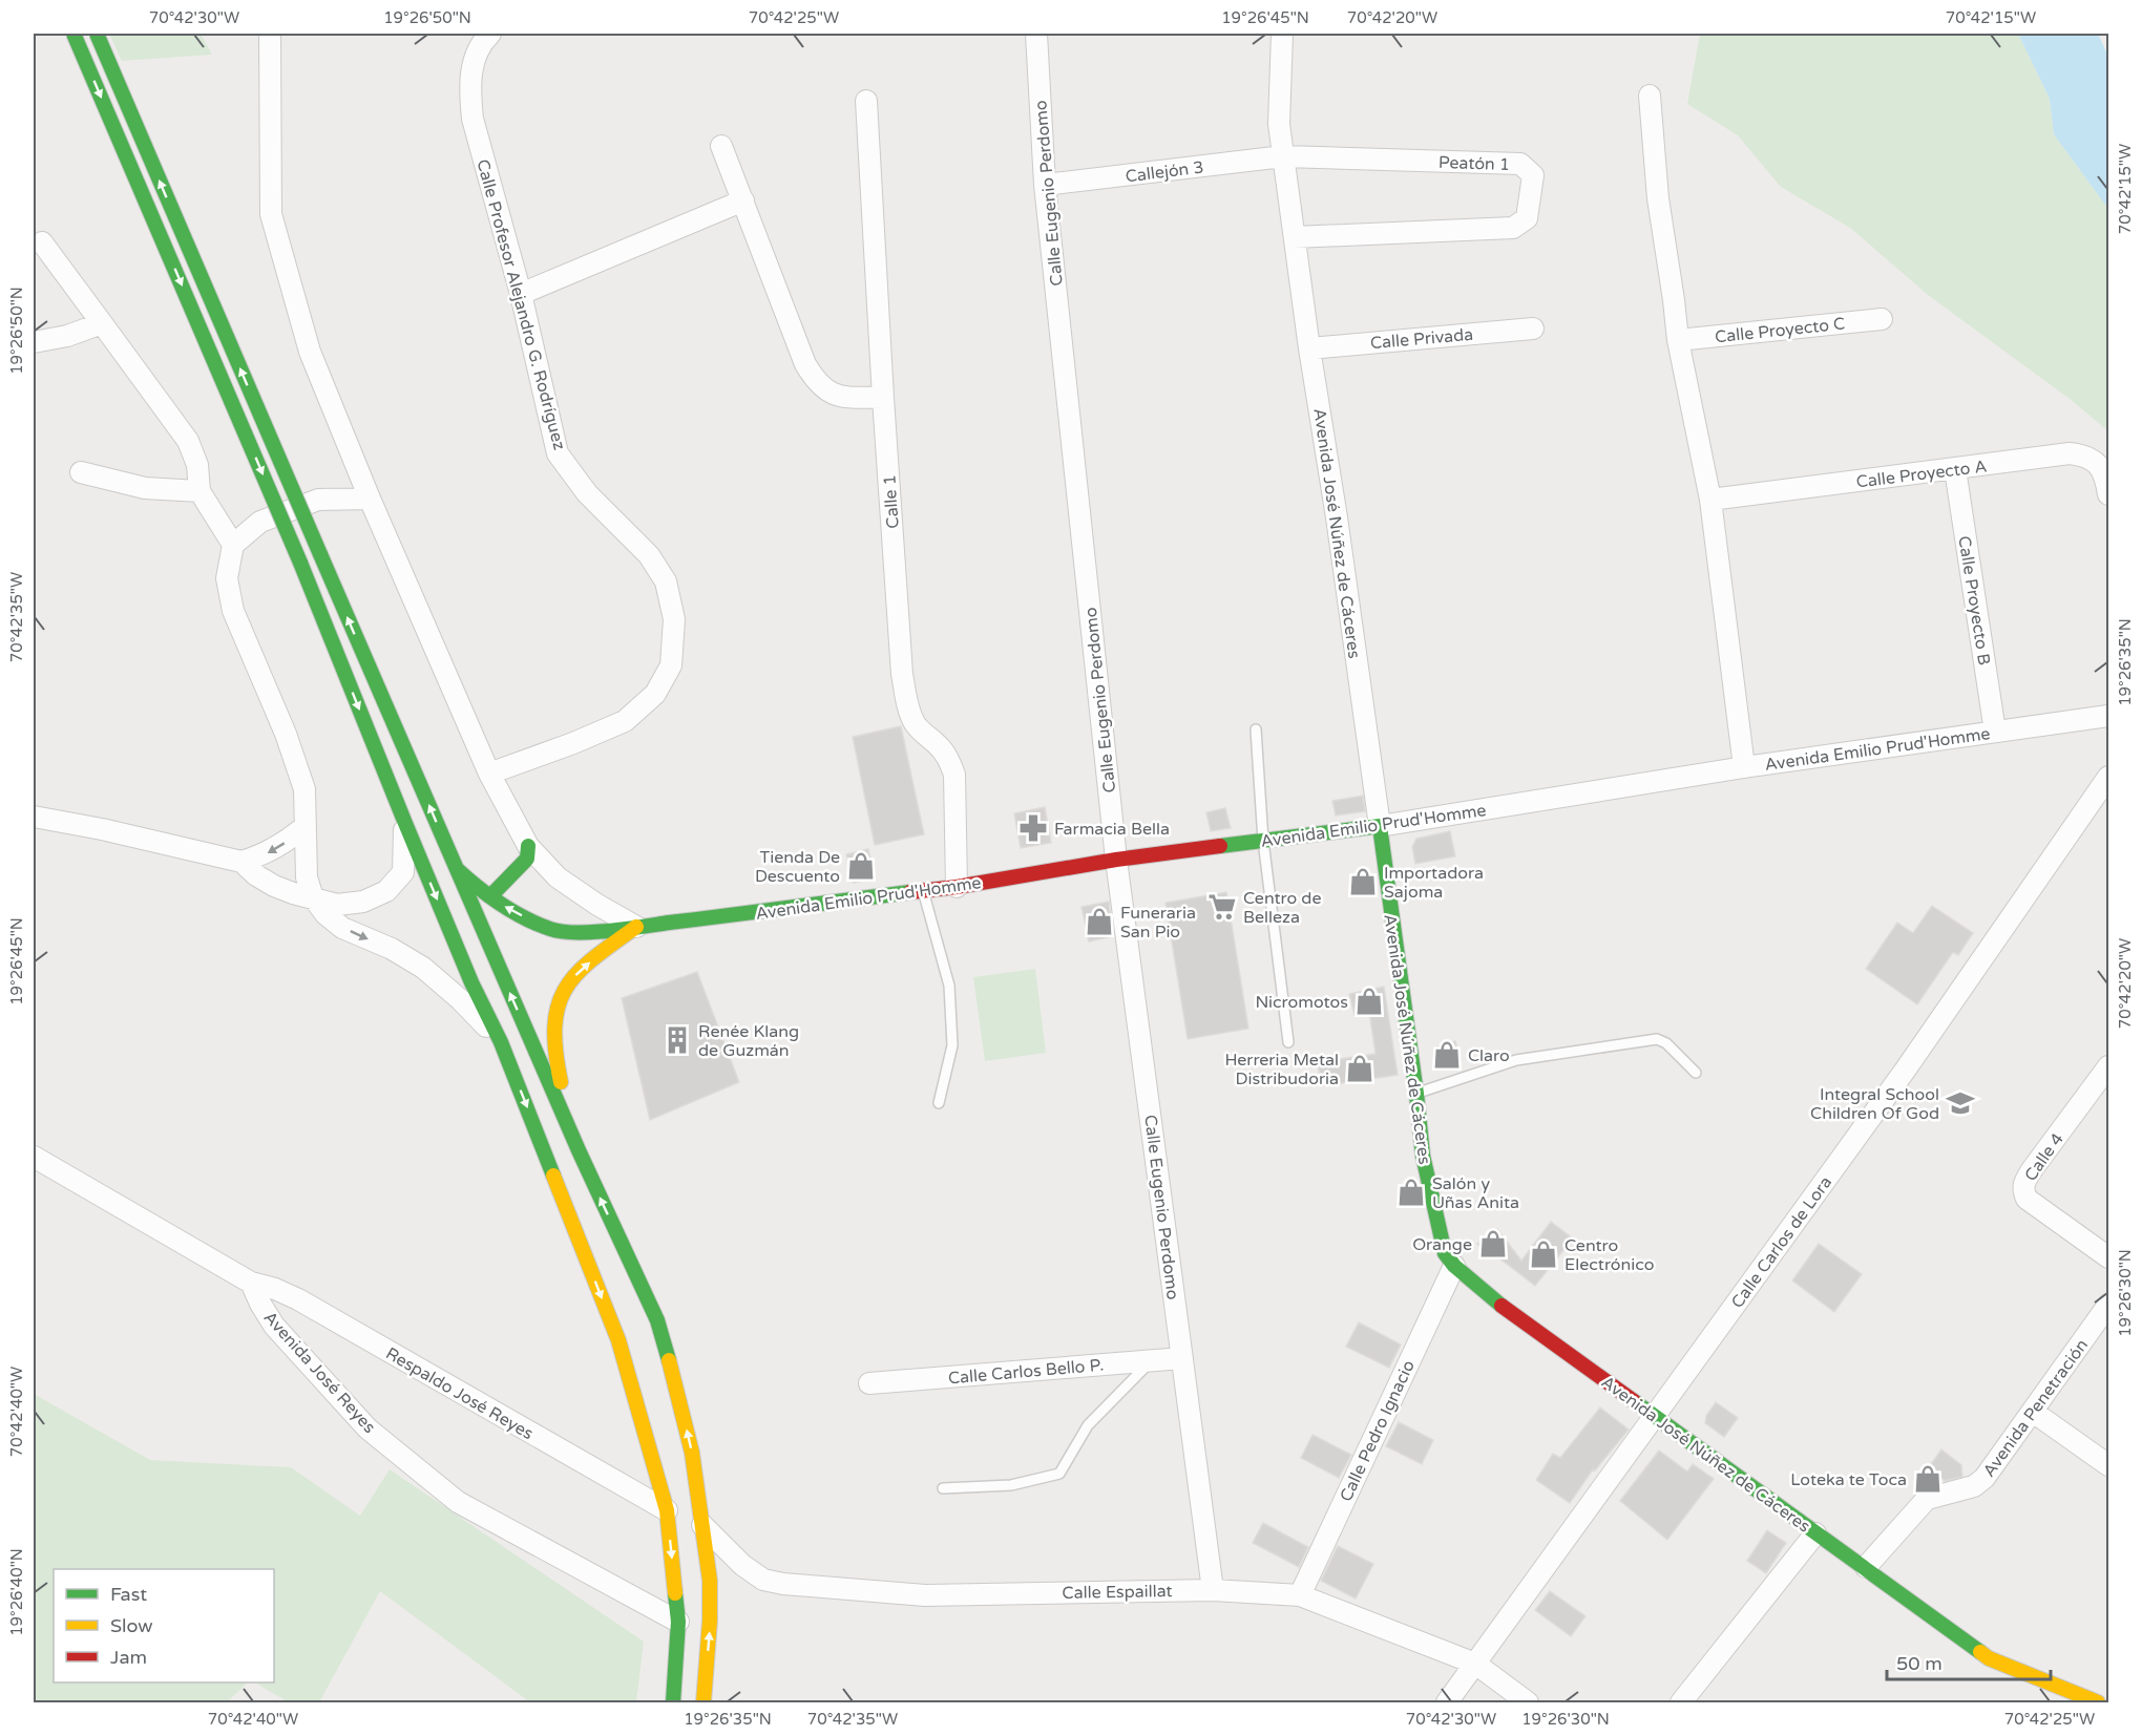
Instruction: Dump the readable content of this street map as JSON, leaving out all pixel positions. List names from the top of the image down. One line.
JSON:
{"streets":{"main road":["Avenida José Núñez de Cáceres","Avenida Emilio Prud'Homme"],"street":["Peatón 1","Callejón 3","Calle Eugenio Perdomo","Calle Profesor Alejandro G. Rodríguez","Calle Proyecto C","Calle Privada","Calle Proyecto A","Calle 1","Calle Proyecto B","Calle 4","Calle Carlos de Lora","Calle Carlos Bello P.","Avenida José Reyes","Respaldo José Reyes","Avenida Penetración","Calle Pedro Ignacio","Calle Espaillat"]},"crossings":[["Peatón 1","Callejón 3"],["Peatón 1","Avenida José Núñez de Cáceres"],["Callejón 3","Calle Eugenio Perdomo"],["Callejón 3","Avenida José Núñez de Cáceres"],["Calle Eugenio Perdomo","Avenida Emilio Prud'Homme"],["Calle Eugenio Perdomo","Calle Carlos Bello P."],["Calle Eugenio Perdomo","Calle Espaillat"],["Calle Privada","Avenida José Núñez de Cáceres"],["Calle Proyecto A","Calle Proyecto B"],["Calle 1","Avenida Emilio Prud'Homme"],["Avenida José Núñez de Cáceres","Avenida Emilio Prud'Homme"],["Avenida José Núñez de Cáceres","Calle Carlos de Lora"],["Avenida José Núñez de Cáceres","Avenida Penetración"],["Avenida José Núñez de Cáceres","Calle Pedro Ignacio"],["Calle Proyecto B","Avenida Emilio Prud'Homme"],["Calle Carlos de Lora","Calle Espaillat"],["Avenida José Reyes","Respaldo José Reyes"],["Calle Pedro Ignacio","Calle Espaillat"]],"places":{"pharmacy":["Farmacia Bella"],"shop":["Tienda De Descuento","Importadora Sajoma","Funeraria San Pio","Nicromotos","Claro","Herreria Metal Distribudoria","Salón y Uñas Anita","Orange","Centro Electrónico","Loteka te Toca"],"supermarket":["Centro de Belleza"],"building":["Renée Klang de Guzmán"],"school or university":["Integral School Children Of God"]},"legend":["Fast","Slow","Jam"],"scale_bar":"50 m","coordinates":["70°42'30\"W","19°26'50\"N","70°42'25\"W","19°26'45\"N","70°42'20\"W","70°42'15\"W","70°42'35\"W","19°26'35\"N","19°26'30\"N","70°42'40\"W","19°26'40\"N"]}
